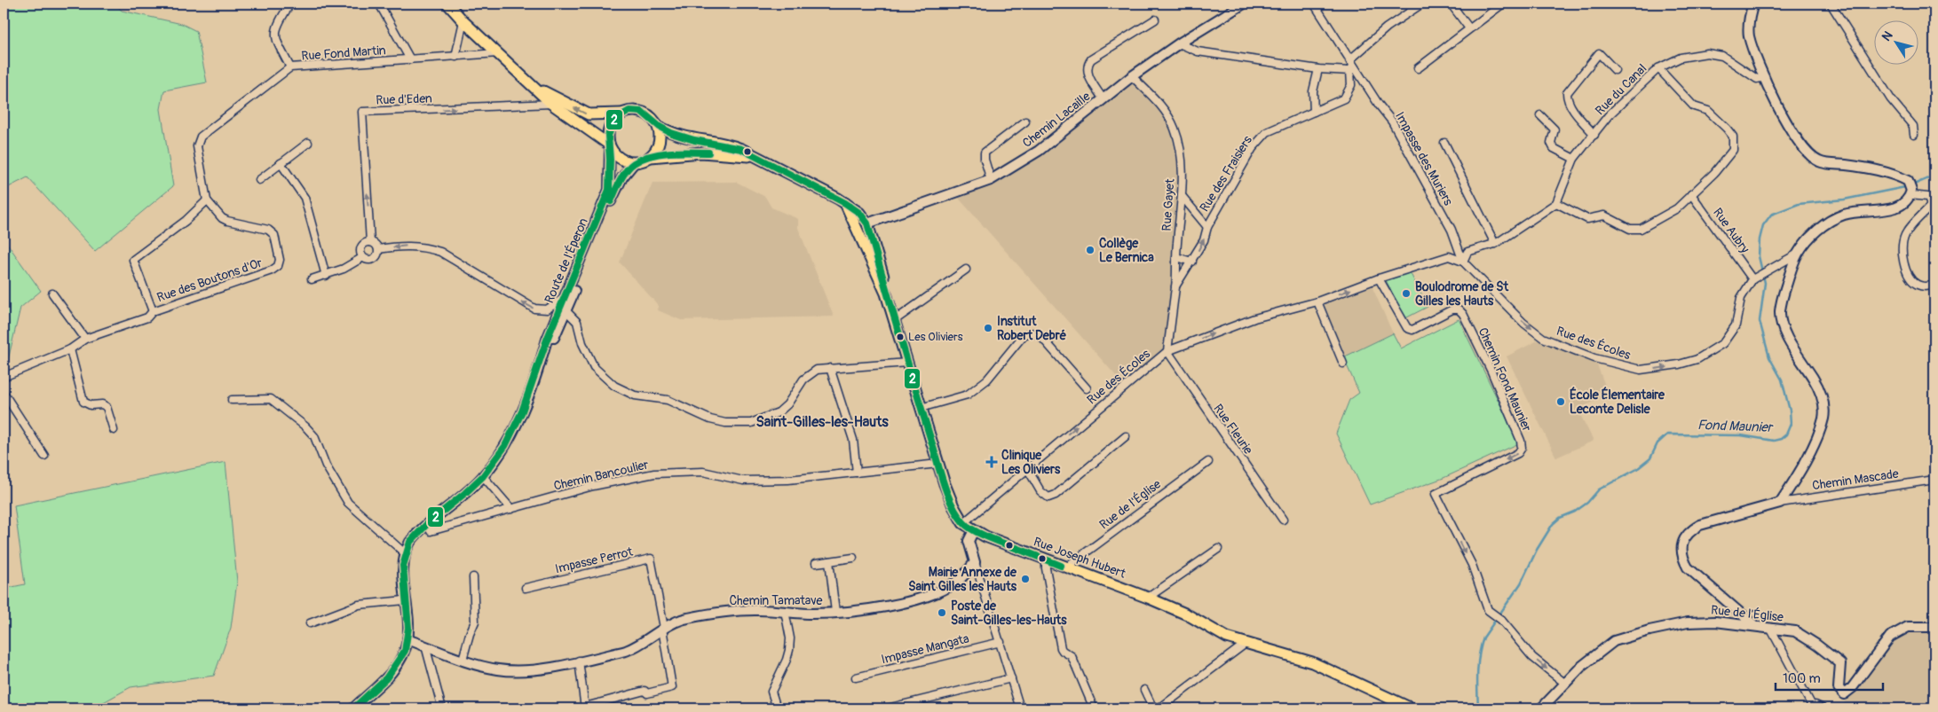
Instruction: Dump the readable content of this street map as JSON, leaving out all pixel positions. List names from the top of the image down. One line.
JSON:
{"streets":{"main road":["Rue Joseph Hubert"],"street":["Rue Fond Martin","Rue du Canal","Rue d'Eden","Chemin Lacaille","Impasse des Muriers","Rue des Fraisiers","Rue Gayet","Rue Aubry","Route de l'Éperon","Rue des Boutons d'Or","Rue des Écoles","Chemin Fond Maunier","Rue Fleurie","Chemin Bancoulier","Chemin Mascade","Rue de l'Église","Impasse Perrot","Chemin Tamatave","Impasse Mangata"]},"crossings":[["Rue Fond Martin","Rue des Boutons d'Or"],["Chemin Lacaille","Rue Gayet"],["Chemin Lacaille","Rue Joseph Hubert"],["Impasse des Muriers","Rue des Fraisiers"],["Impasse des Muriers","Rue des Écoles"],["Rue des Fraisiers","Rue Gayet"],["Rue Gayet","Rue des Écoles"],["Rue Gayet","Rue Fleurie"],["Rue Aubry","Rue des Écoles"],["Route de l'Éperon","Rue Joseph Hubert"],["Rue des Écoles","Chemin Fond Maunier"],["Rue des Écoles","Rue Fleurie"],["Rue des Écoles","Rue Joseph Hubert"],["Chemin Fond Maunier","Rue de l'Église"],["Chemin Bancoulier","Rue Joseph Hubert"],["Rue de l'Église","Rue Joseph Hubert"],["Impasse Perrot","Chemin Tamatave"]],"one_way":["Rue des Écoles"],"districts":["Saint-Gilles-les-Hauts"],"water":["Fond Maunier"],"places":{"other":["Collège Le Bernica","Boulodrome de St Gilles les Hauts","Institut Robert Debré","Les Oliviers","École Élementaire Leconte Delisle","Mairie Annexe de Saint Gilles les Hauts","Poste de Saint-Gilles-les-Hauts"],"health":["Clinique Les Oliviers"]},"lines":["transit line 2"],"scale_bar":"100 m","north":"top left"}
